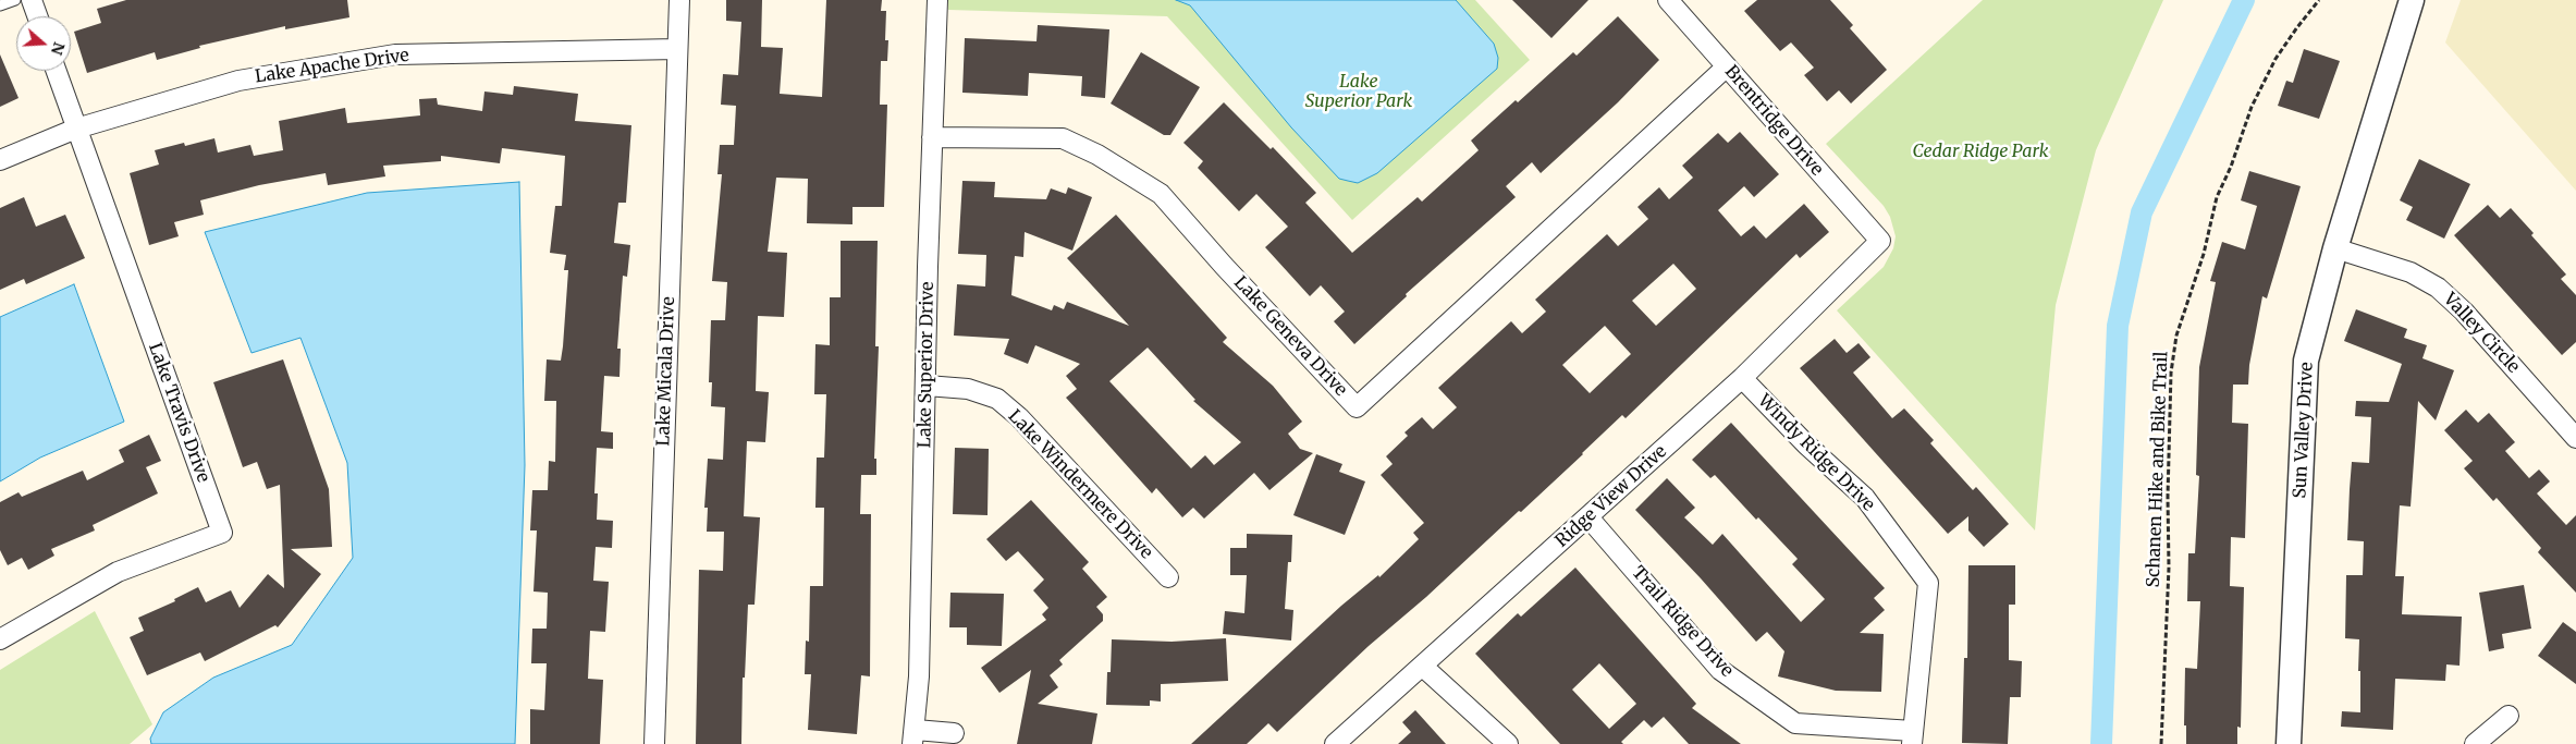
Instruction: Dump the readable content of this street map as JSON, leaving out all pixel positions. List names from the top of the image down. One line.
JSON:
{"streets":{"street":["Lake Apache Drive","Brentridge Drive","Valley Circle","Lake Geneva Drive","Lake Superior Drive","Lake Micala Drive","Lake Travis Drive","Sun Valley Drive","Windy Ridge Drive","Lake Windermere Drive","Ridge View Drive","Trail Ridge Drive"],"path":["Schanen Hike and Bike Trail"]},"crossings":[["Lake Apache Drive","Lake Micala Drive"],["Lake Apache Drive","Lake Travis Drive"],["Brentridge Drive","Lake Geneva Drive"],["Brentridge Drive","Ridge View Drive"],["Valley Circle","Sun Valley Drive"],["Lake Geneva Drive","Lake Superior Drive"],["Lake Superior Drive","Lake Windermere Drive"],["Windy Ridge Drive","Ridge View Drive"],["Windy Ridge Drive","Trail Ridge Drive"],["Ridge View Drive","Trail Ridge Drive"]],"parks":["Lake Superior Park","Cedar Ridge Park"],"north":"right"}
